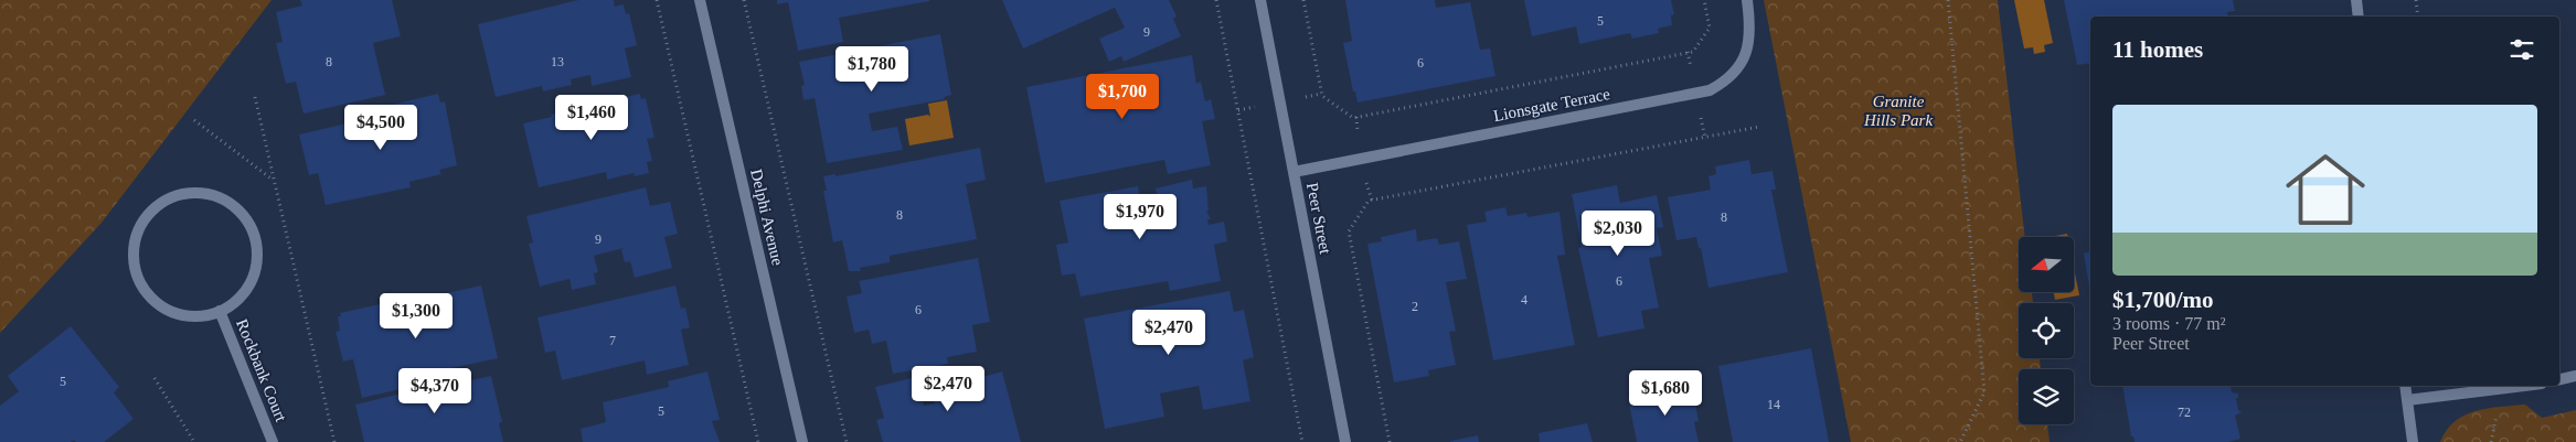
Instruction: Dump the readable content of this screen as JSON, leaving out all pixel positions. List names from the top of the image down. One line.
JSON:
{"streets":{"street":["Lionsgate Terrace","Delphi Avenue","Peer Street","Rockbank Court"]},"crossings":[["Lionsgate Terrace","Peer Street"]],"parks":["Granite Hills Park"],"house_numbers":["5","9","8","13","6","8","8","9","6","4","2","6","7","5","14","5","72"],"north":"left","page":{"heading":"11 homes","price":["$1,780","$1,700","$1,460","$4,500","$1,970","$2,030","$1,300","$2,470","$2,470","$4,370","$1,680"],"list":[{"name":"$1,700/mo","note":"3 rooms · 77 m² · Peer Street"}]}}
